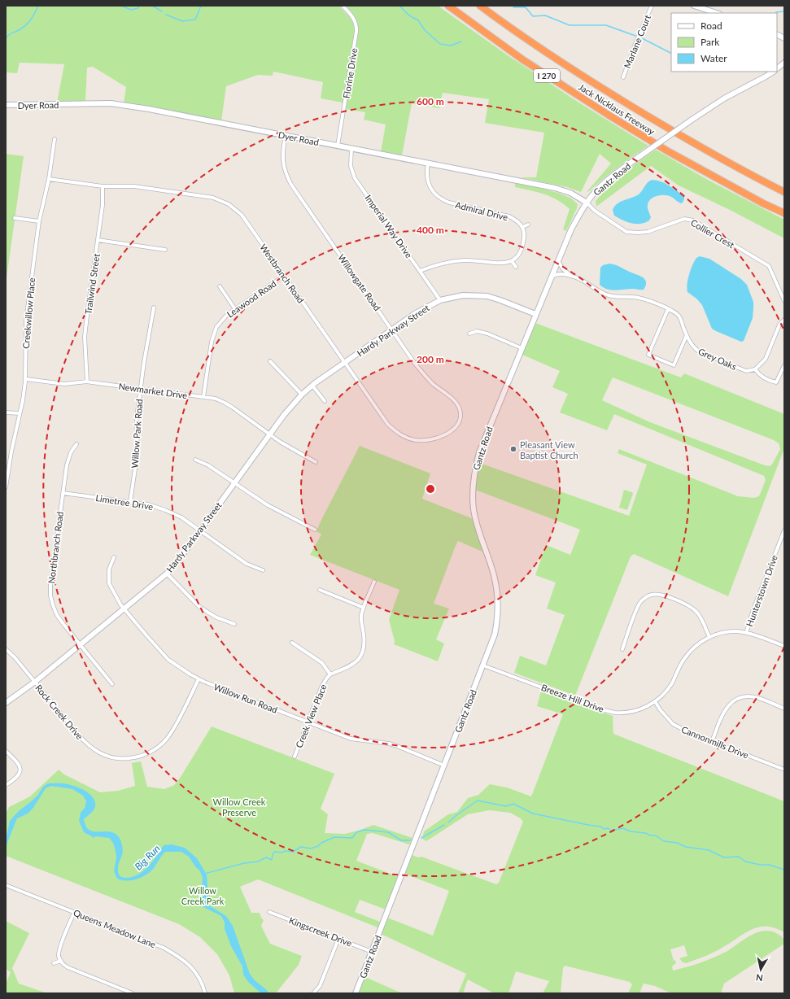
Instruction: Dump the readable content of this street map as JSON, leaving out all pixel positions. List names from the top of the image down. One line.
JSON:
{"streets":{"highway":["I 270","Jack Nicklaus Freeway"],"main road":["Dyer Road","Gantz Road","Hardy Parkway Street"],"street":["Marlane Court","Florine Drive","Admiral Drive","Imperial Way Drive","Collier Crest","Westbranch Road","Willowgate Road","Trailwind Street","Leawood Road","Creekwillow Place","Grey Oaks","Newmarket Drive","Willow Park Road","Limetree Drive","Northbranch Road","Hunterstown Drive","Willow Run Road","Breeze Hill Drive","Rock Creek Drive","Creek View Place","Cannonmills Drive","Queens Meadow Lane","Kingscreek Drive"]},"crossings":[["Florine Drive","Dyer Road"],["Dyer Road","Gantz Road"],["Dyer Road","Admiral Drive"],["Dyer Road","Imperial Way Drive"],["Dyer Road","Collier Crest"],["Dyer Road","Willowgate Road"],["Gantz Road","Collier Crest"],["Gantz Road","Hardy Parkway Street"],["Gantz Road","Grey Oaks"],["Gantz Road","Willow Run Road"],["Gantz Road","Breeze Hill Drive"],["Gantz Road","Kingscreek Drive"],["Imperial Way Drive","Hardy Parkway Street"],["Westbranch Road","Willowgate Road"],["Westbranch Road","Trailwind Street"],["Westbranch Road","Leawood Road"],["Westbranch Road","Creekwillow Place"],["Westbranch Road","Hardy Parkway Street"],["Willowgate Road","Hardy Parkway Street"],["Trailwind Street","Newmarket Drive"],["Leawood Road","Newmarket Drive"],["Creekwillow Place","Newmarket Drive"],["Hardy Parkway Street","Newmarket Drive"],["Hardy Parkway Street","Limetree Drive"],["Hardy Parkway Street","Northbranch Road"],["Hardy Parkway Street","Willow Run Road"],["Hardy Parkway Street","Rock Creek Drive"],["Newmarket Drive","Willow Park Road"],["Willow Park Road","Limetree Drive"],["Limetree Drive","Northbranch Road"],["Hunterstown Drive","Breeze Hill Drive"],["Willow Run Road","Rock Creek Drive"],["Willow Run Road","Creek View Place"],["Breeze Hill Drive","Cannonmills Drive"]],"water":["Big Run"],"parks":["Willow Creek Preserve","Willow Creek Park"],"places":["Pleasant View Baptist Church"],"legend":["Road","Park","Water"],"north":"bottom","rings":["600 m","400 m","200 m"]}
